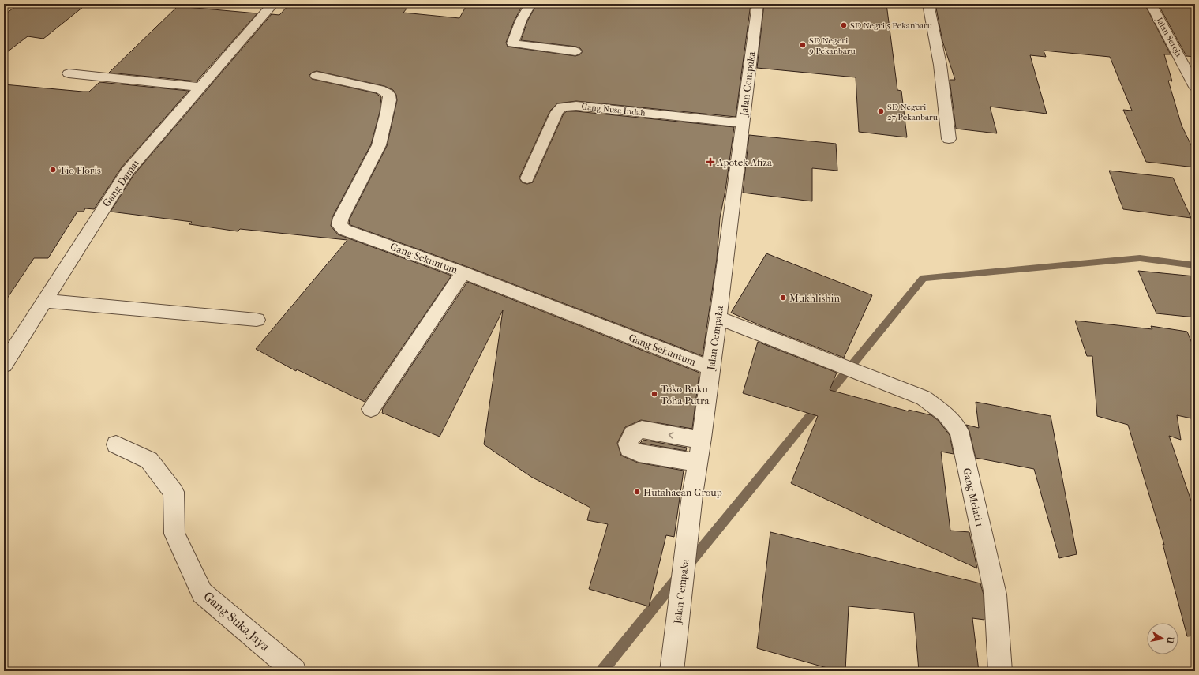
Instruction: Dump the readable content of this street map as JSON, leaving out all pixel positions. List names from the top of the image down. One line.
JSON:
{"streets":{"street":["Jalan Seroja","Jalan Cempaka","Gang Nusa Indah","Gang Damai","Gang Sekuntum","Gang Melati 1","Gang Suka Jaya"]},"crossings":[["Jalan Cempaka","Gang Nusa Indah"],["Jalan Cempaka","Gang Sekuntum"],["Jalan Cempaka","Gang Melati 1"]],"places":{"other":["SD Negri 5 Pekanbaru","SD Negeri 9 Pekanbaru","SD Negeri 27 Pekanbaru","Tio Floris","Mukhlishin","Toko Buku Toha Putra","Hutahaean Group"],"health":["Apotek Afiza"]},"north":"right"}
